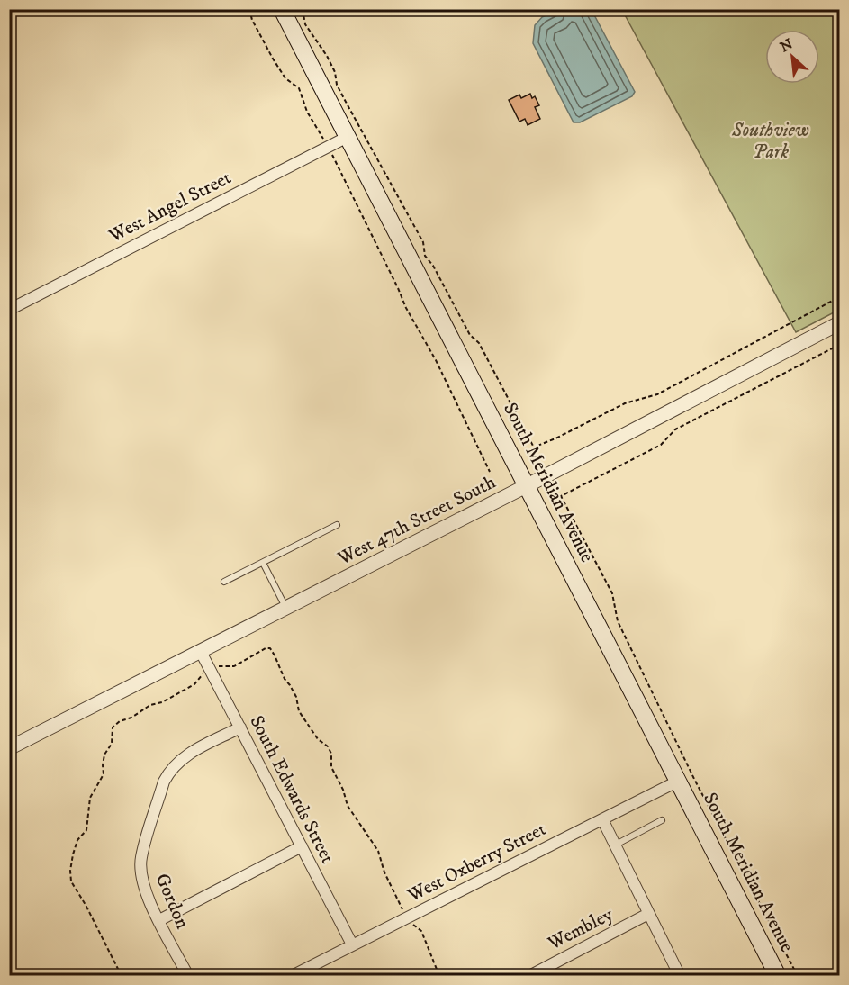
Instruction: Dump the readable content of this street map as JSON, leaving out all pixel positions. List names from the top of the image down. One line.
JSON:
{"streets":{"main road":["South Meridian Avenue"],"street":["West Angel Street","West 47th Street South","South Edwards Street","West Oxberry Street","Gordon","Wembley"]},"crossings":[["West Angel Street","South Meridian Avenue"],["South Meridian Avenue","West 47th Street South"],["South Meridian Avenue","West Oxberry Street"],["West 47th Street South","South Edwards Street"],["South Edwards Street","West Oxberry Street"],["South Edwards Street","Gordon"]],"parks":["Southview Park"],"north":"top left"}
